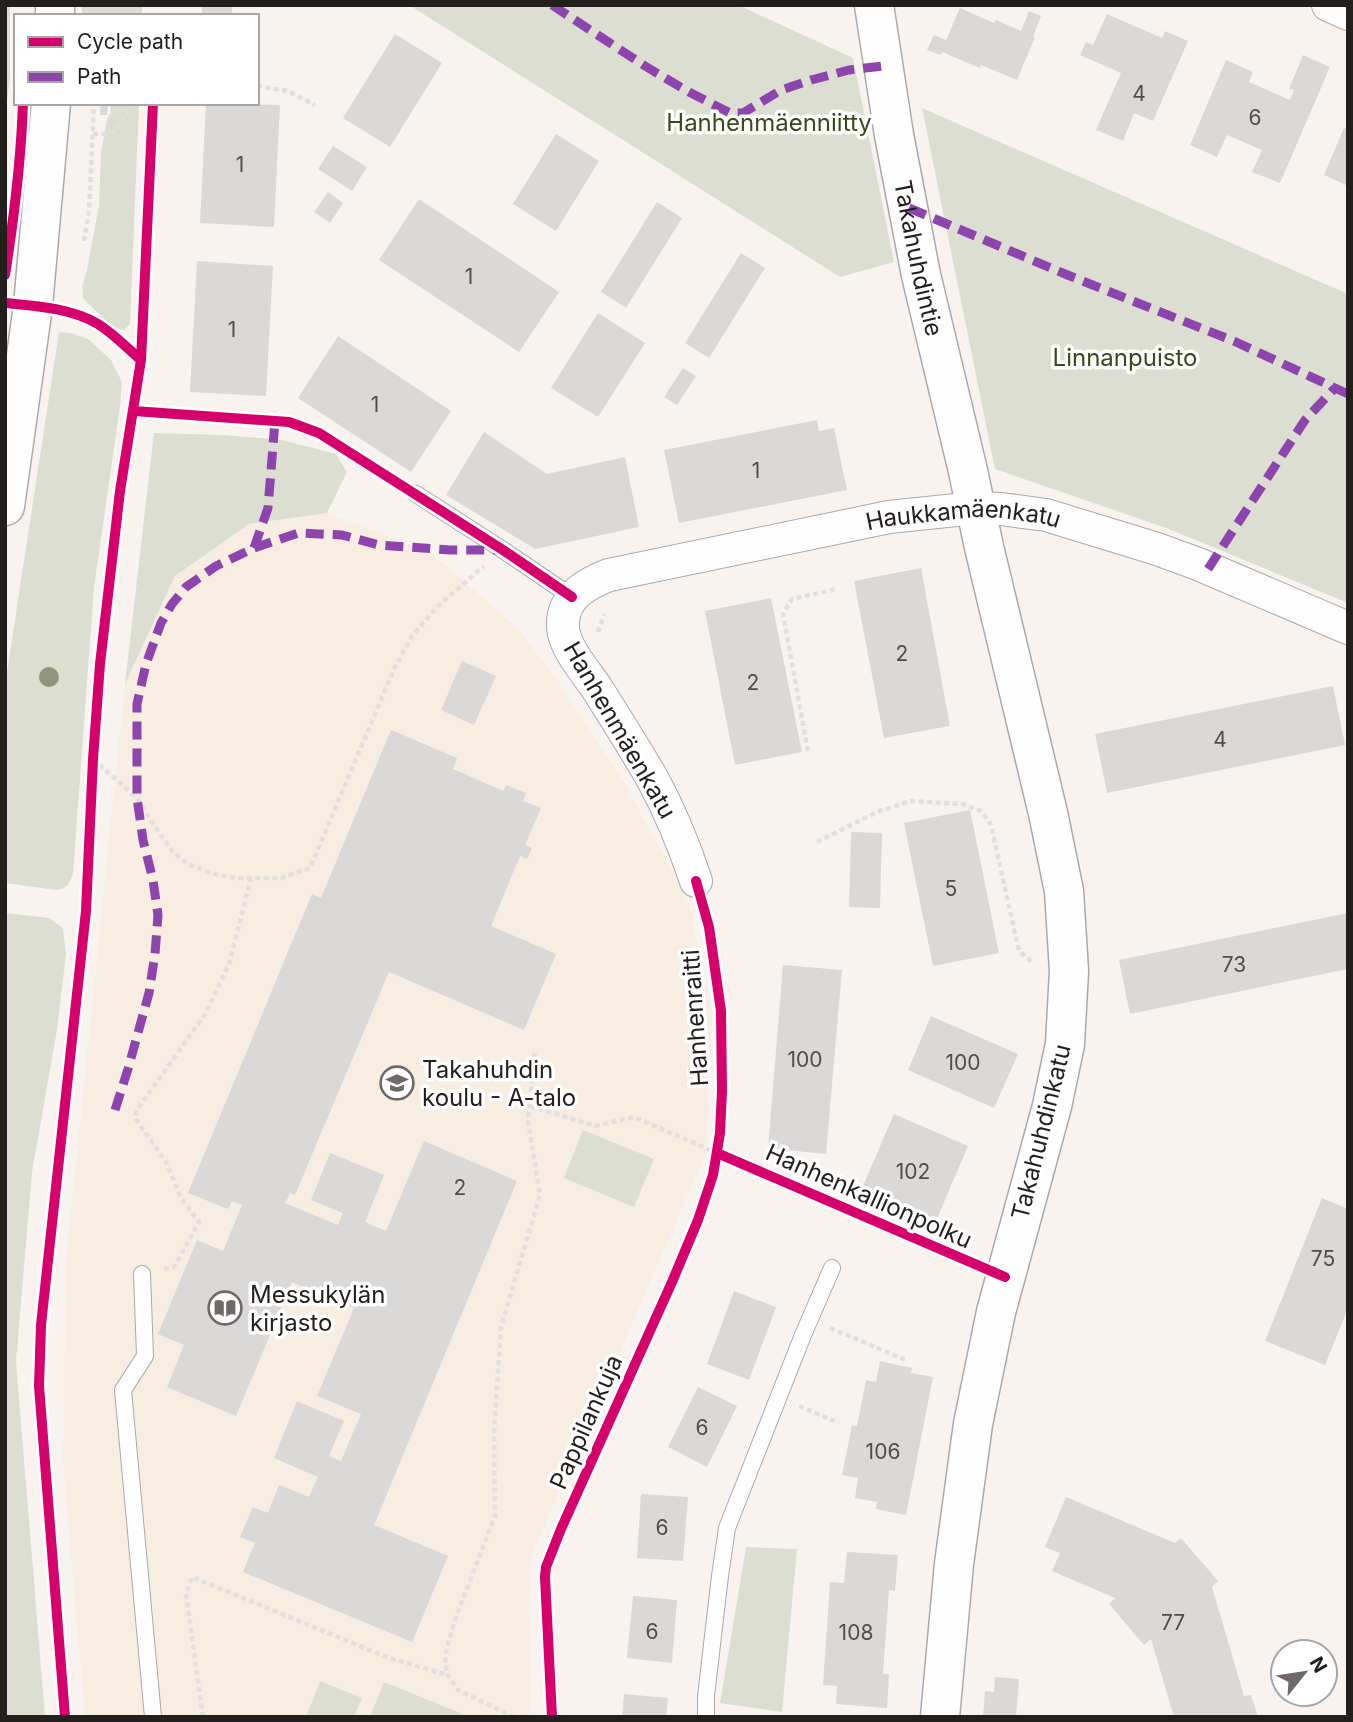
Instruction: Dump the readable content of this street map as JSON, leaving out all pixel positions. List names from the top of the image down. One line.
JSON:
{"streets":{"street":["Takahuhdintie","Haukkamäenkatu","Hanhenmäenkatu","Takahuhdinkatu"],"cycle path":["Hanhenraitti","Hanhenkallionpolku"]},"crossings":[["Takahuhdintie","Haukkamäenkatu"],["Takahuhdintie","Takahuhdinkatu"],["Haukkamäenkatu","Hanhenmäenkatu"],["Haukkamäenkatu","Takahuhdinkatu"]],"parks":["Hanhenmäenniitty","Linnanpuisto"],"places":{"school or university":["Takahuhdin koulu - A-talo"],"library":["Messukylän kirjasto"]},"house_numbers":["4","6","1","1","1","1","1","2","2","4","5","73","100","100","102","2","75","6","106","6","77","6","108"],"legend":["Cycle path","Path"],"north":"top right"}
